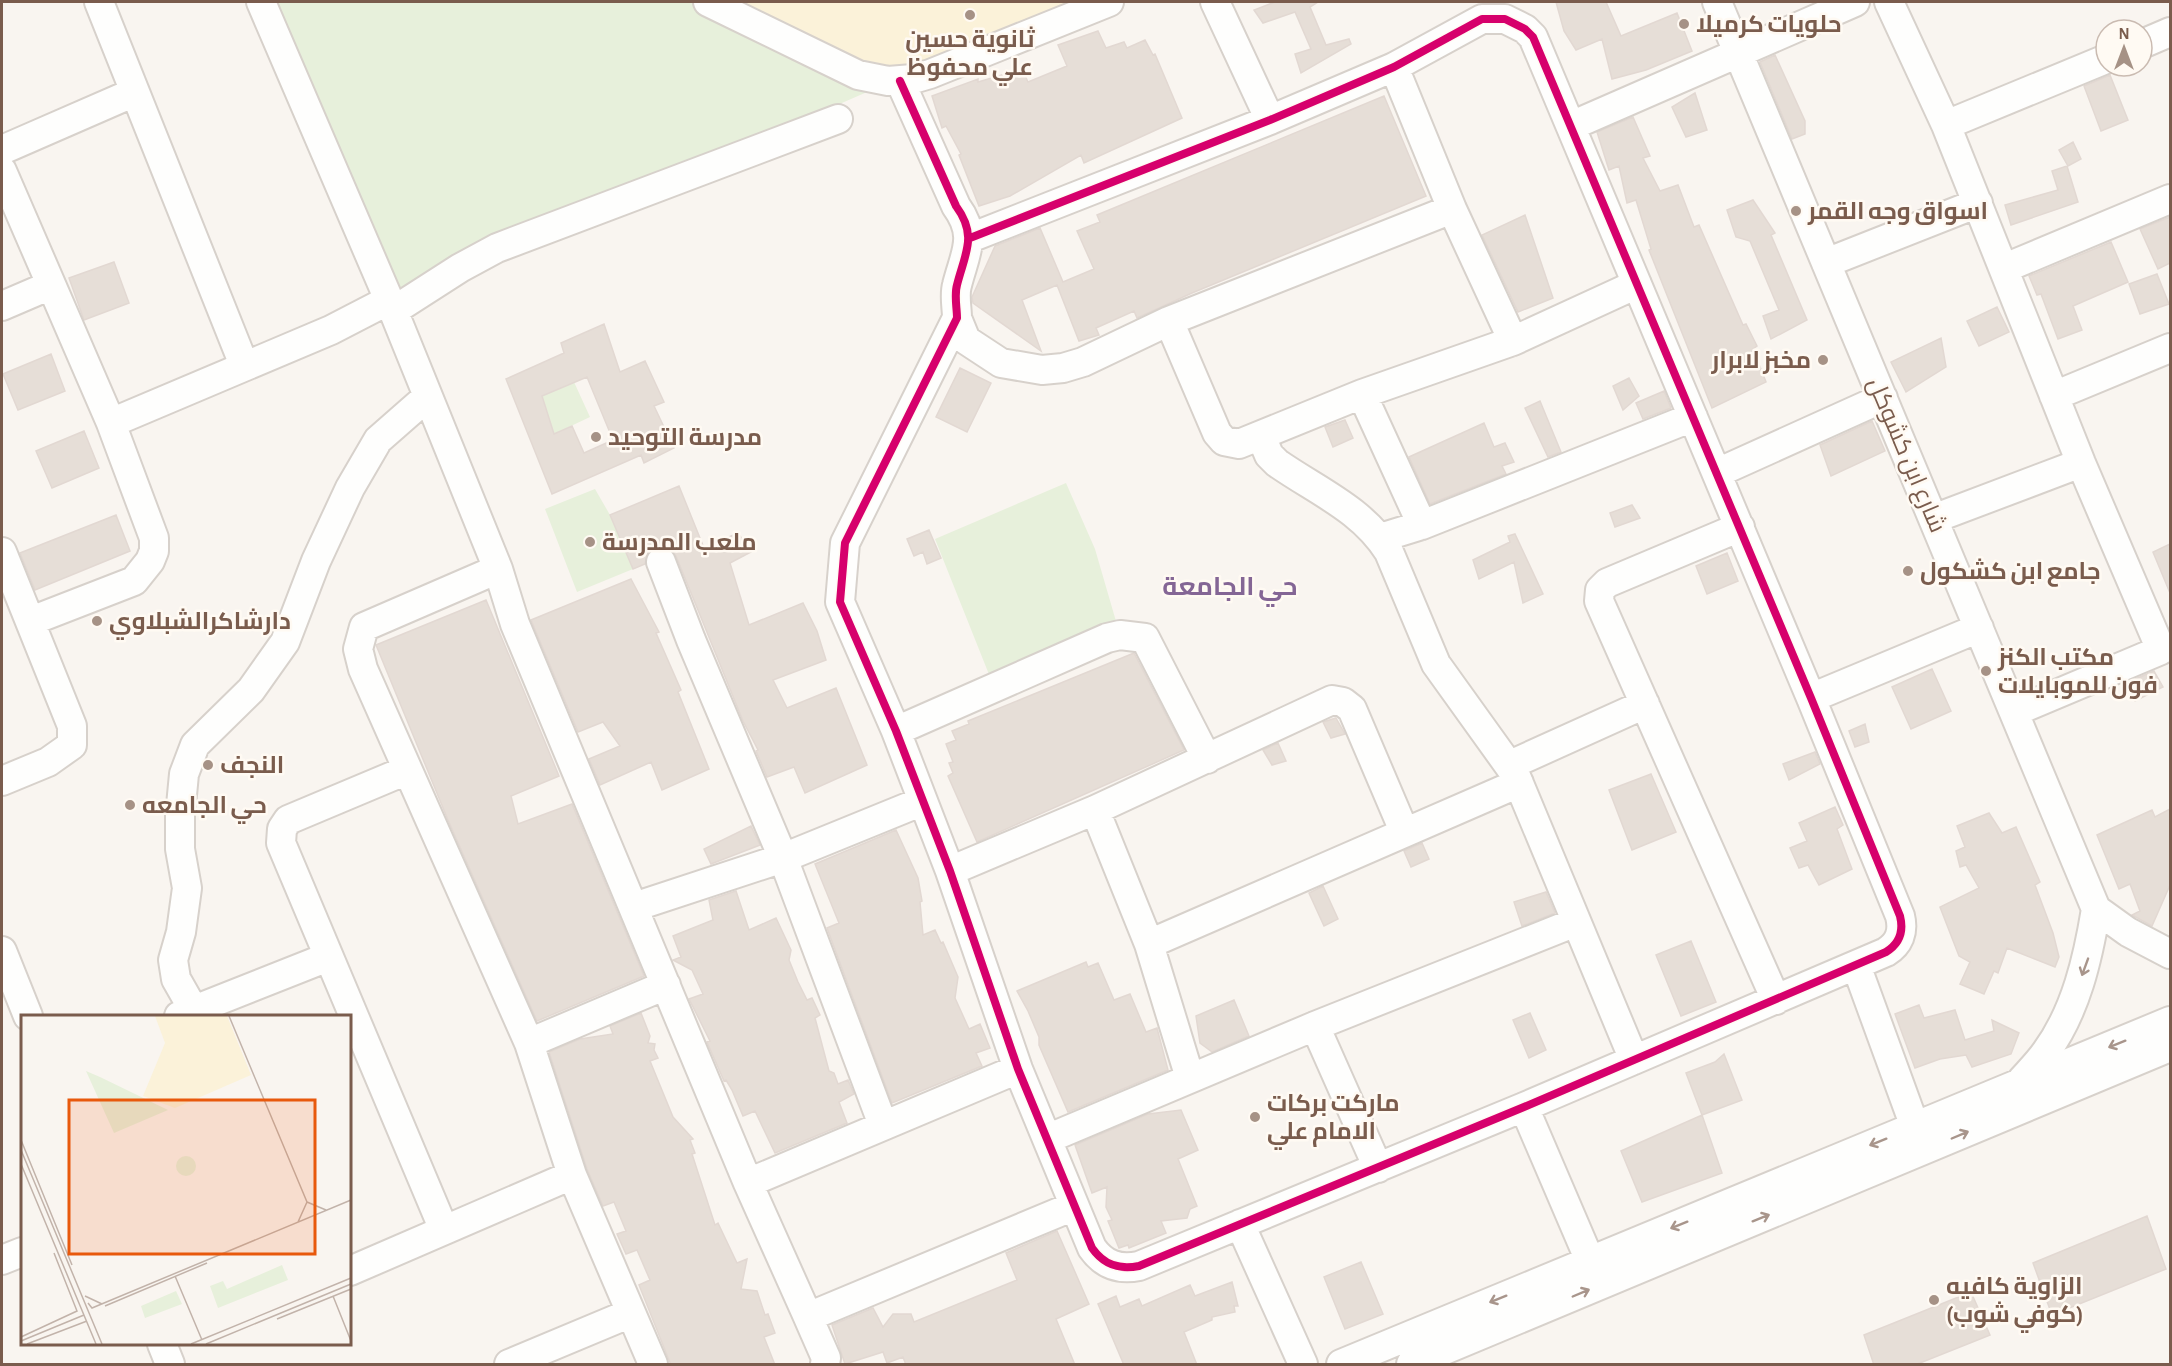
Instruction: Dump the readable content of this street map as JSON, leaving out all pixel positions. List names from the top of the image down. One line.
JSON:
{"streets":{"street":["شارع ابن كشوكل"]},"districts":["حي الجامعة"],"places":["ثانوية حسين علي محفوظ","حلويات كرميلا","اسواق وجه القمر","مخبز لابرار","مدرسة التوحيد","ملعب المدرسة","جامع ابن كشكول","دارشاكرالشبلاوي","مكتب الكنز فون للموبايلات","النجف","حي الجامعه","ماركت بركات الامام علي","الزاوية كافيه (كوفي شوب)"],"north":"top"}
